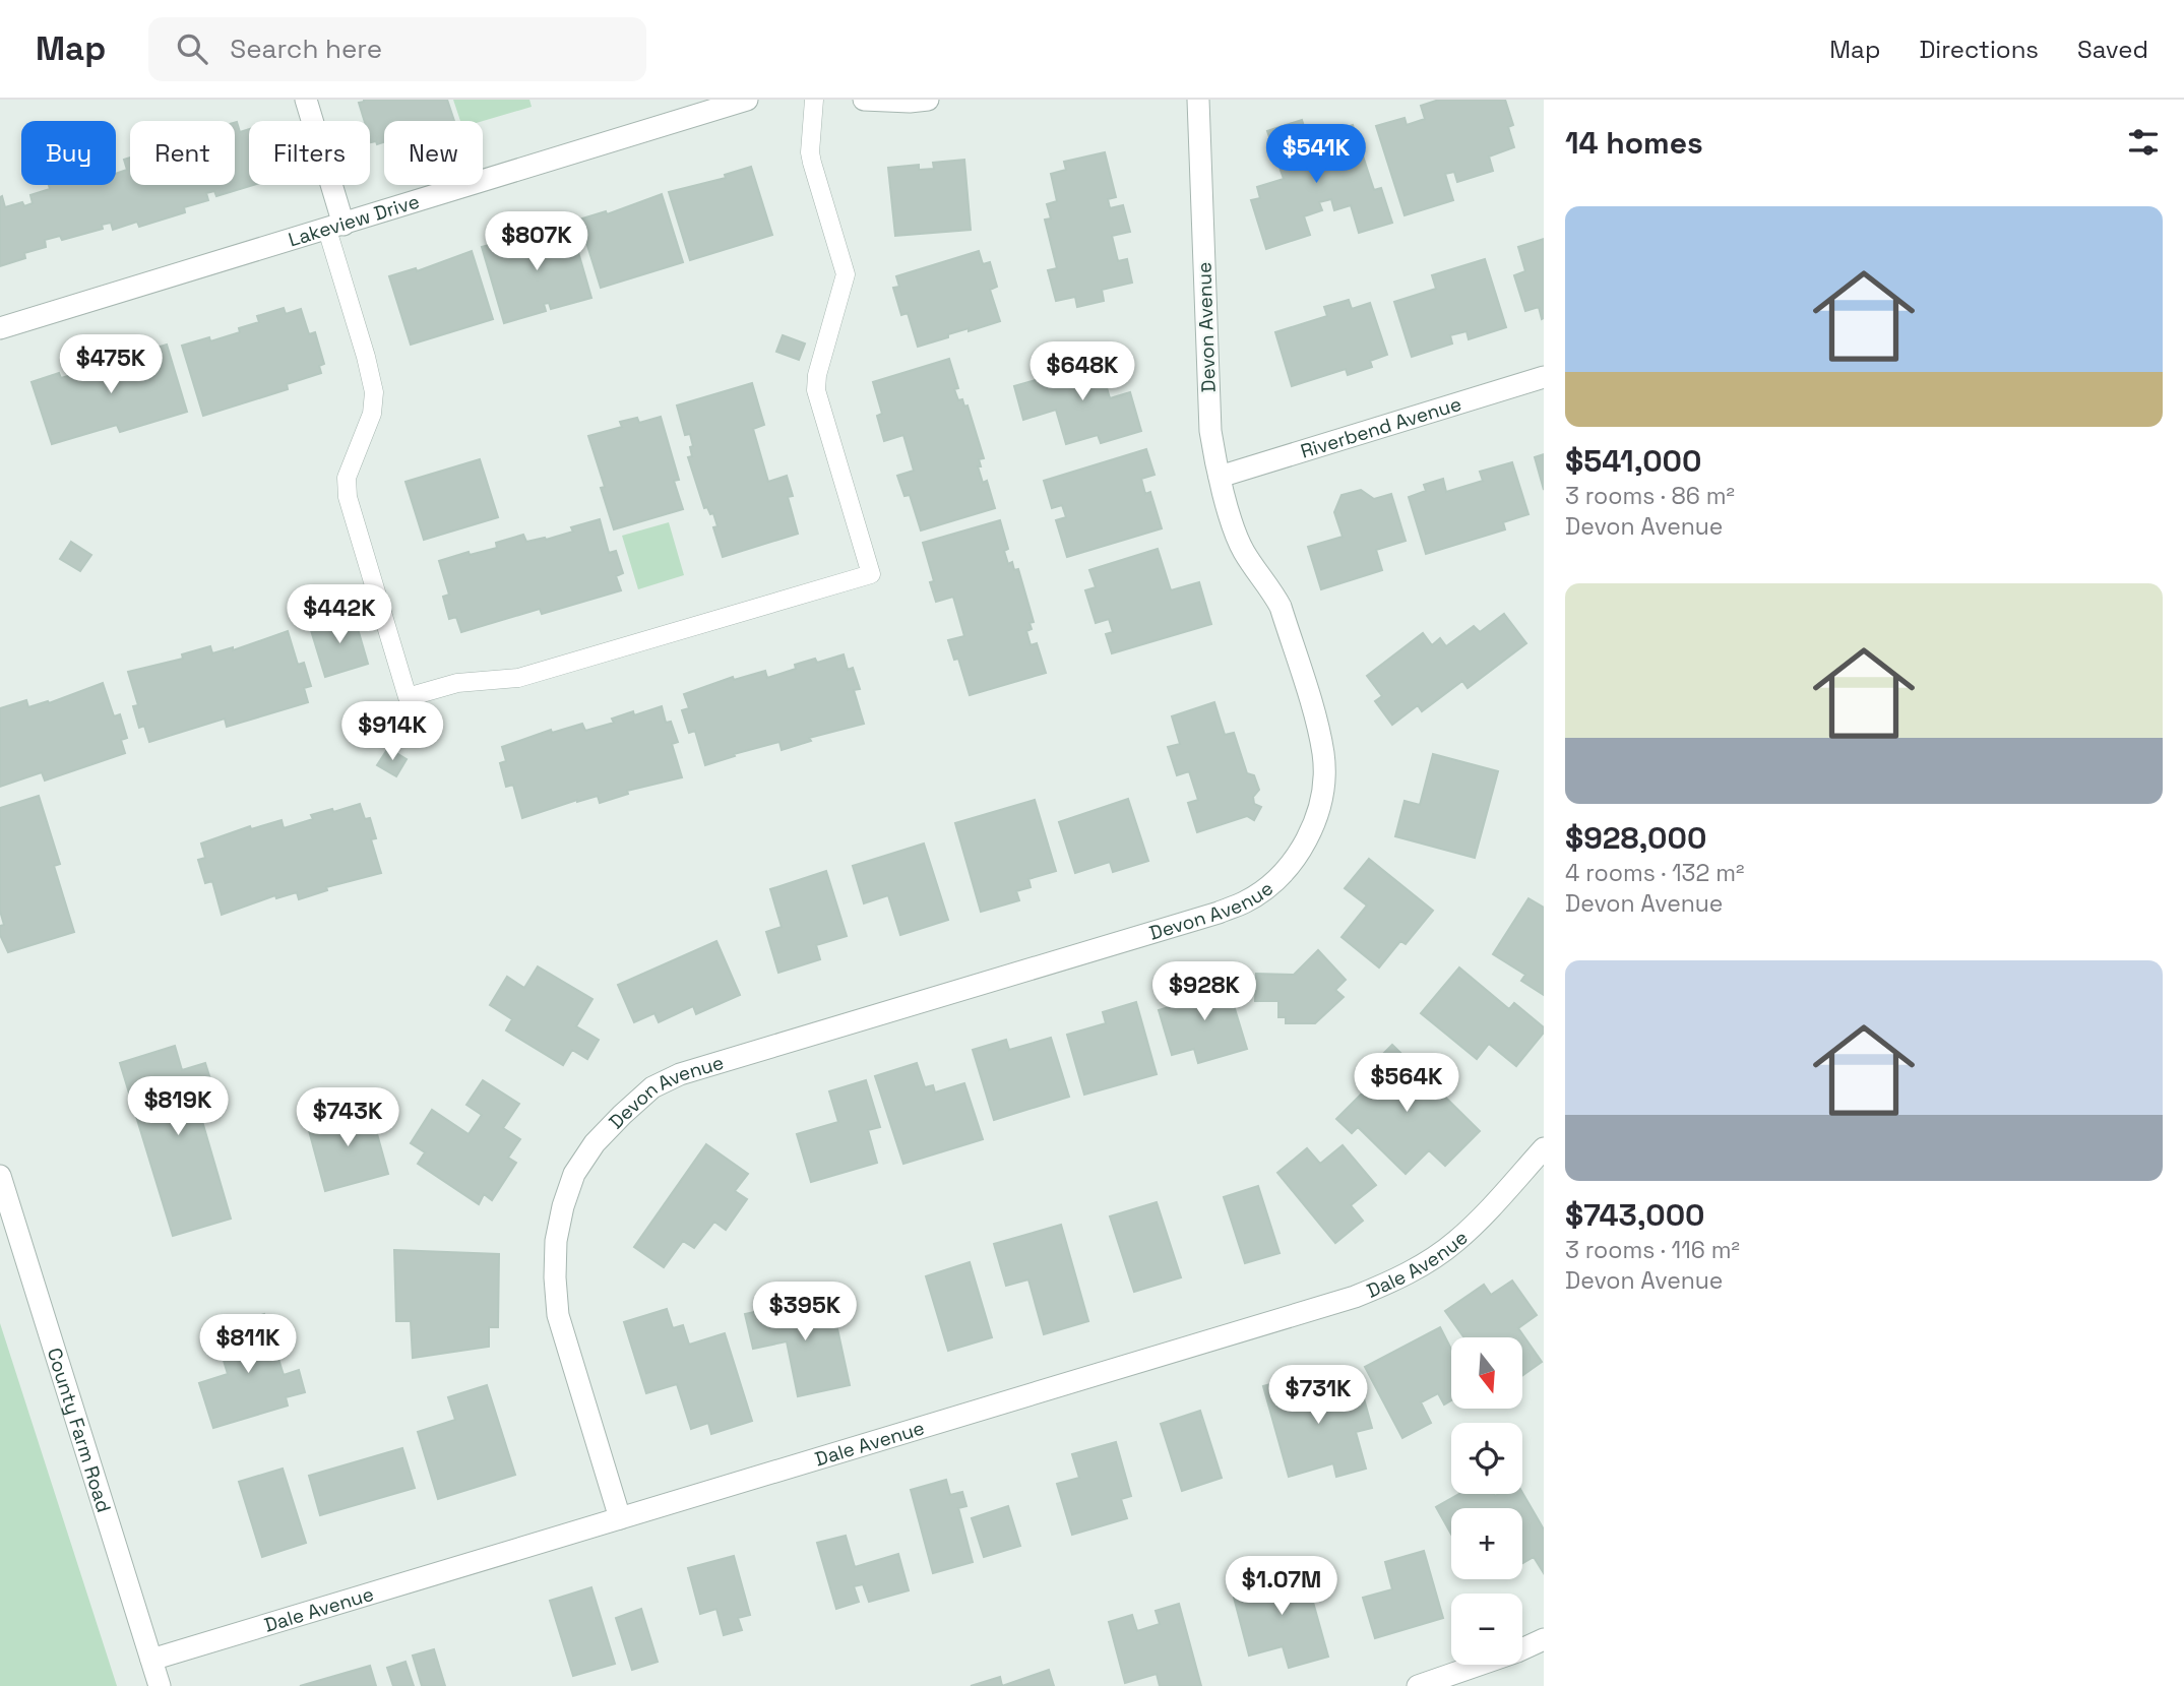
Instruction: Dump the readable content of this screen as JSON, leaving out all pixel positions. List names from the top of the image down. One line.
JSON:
{"streets":{"street":["Lakeview Drive","Devon Avenue","Riverbend Avenue","Dale Avenue","County Farm Road"]},"crossings":[["Devon Avenue","Riverbend Avenue"],["Devon Avenue","Dale Avenue"],["Dale Avenue","County Farm Road"]],"north":"bottom","page":{"header":"Map","search":"Search here","nav":["Map","Directions","Saved"],"heading":"14 homes","chip":["Buy","Rent","Filters","New"],"price":["$541K","$807K","$475K","$648K","$442K","$914K","$928K","$564K","$819K","$743K","$395K","$811K","$731K","$1.07M"],"list":[{"name":"$541,000","note":"3 rooms · 86 m² · Devon Avenue"},{"name":"$928,000","note":"4 rooms · 132 m² · Devon Avenue"},{"name":"$743,000","note":"3 rooms · 116 m² · Devon Avenue"}],"map_buttons":["+","−"]}}
